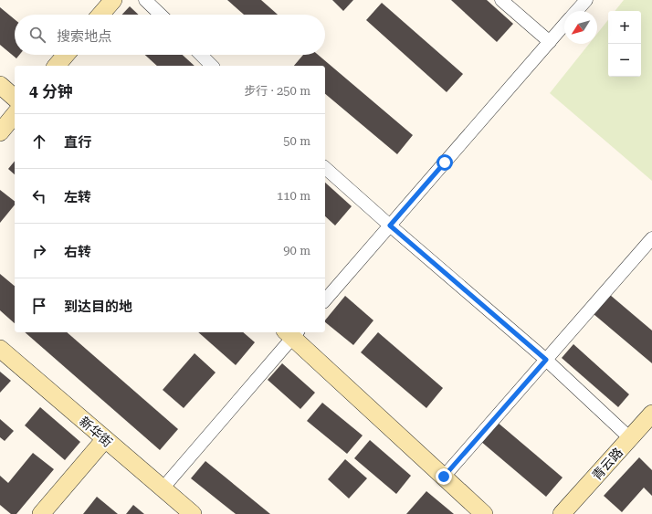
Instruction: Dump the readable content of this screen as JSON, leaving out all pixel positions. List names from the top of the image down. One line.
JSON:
{"streets":{"street":["新华街","青云路"]},"north":"bottom left","page":{"map_buttons":["+","−"],"search":"搜索地点","heading":["4 分钟","步行 · 250 m"],"list":[["直行","50 m"],["左转","110 m"],["右转","90 m"],"到达目的地"]}}
